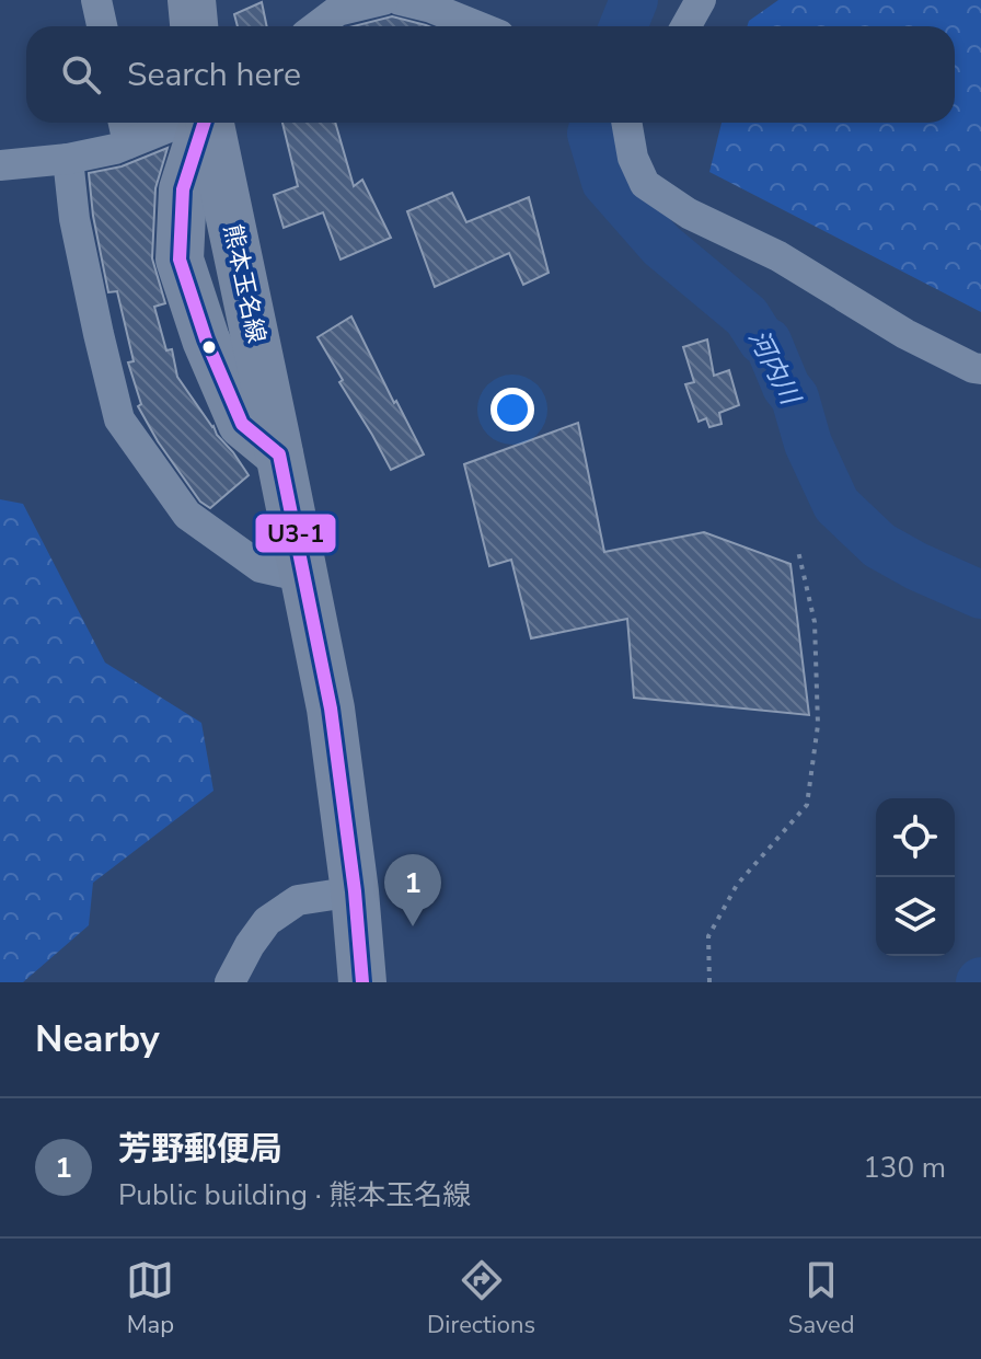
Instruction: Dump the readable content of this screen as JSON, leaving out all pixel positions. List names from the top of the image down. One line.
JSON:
{"streets":{"main road":["熊本玉名線"]},"water":["河内川"],"lines":["transit line U3-1"],"page":{"search":"Search here","pins":"1","heading":"Nearby","list":[{"mark":"1","name":"芳野郵便局","note":"Public building · 熊本玉名線","value":"130 m"}],"nav":["Map","Directions","Saved"]}}
